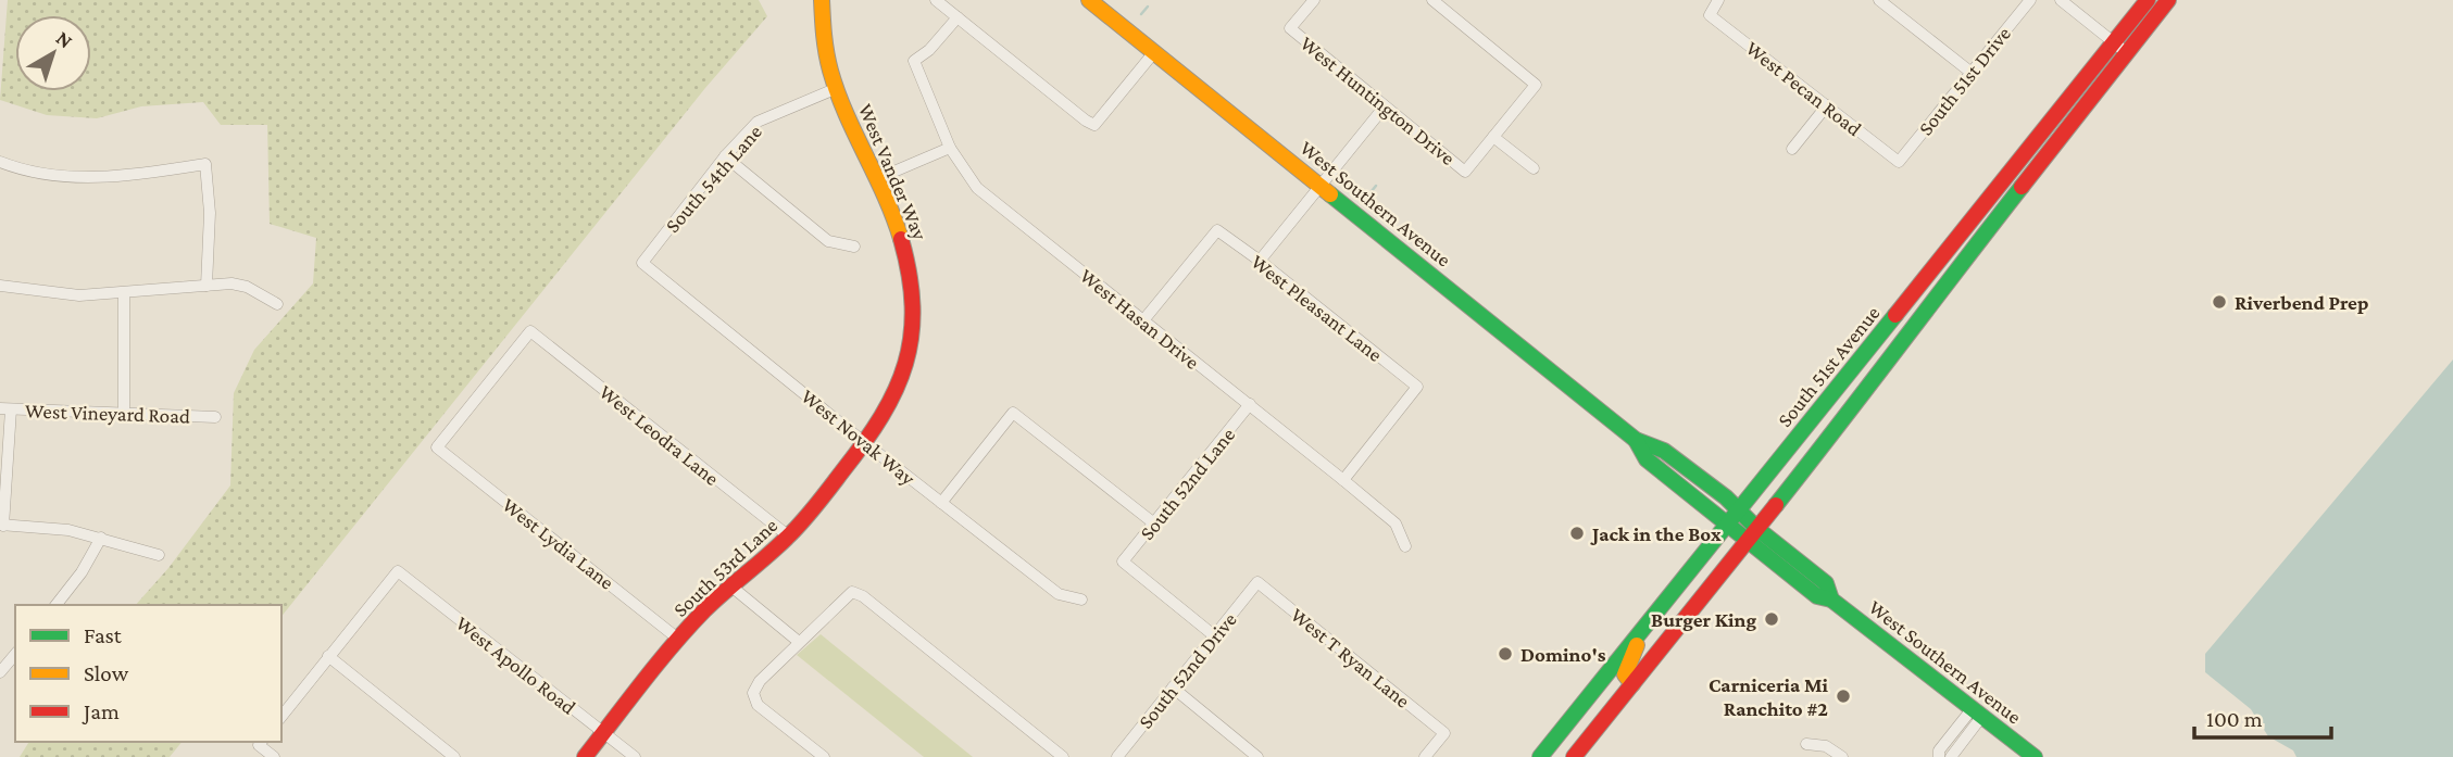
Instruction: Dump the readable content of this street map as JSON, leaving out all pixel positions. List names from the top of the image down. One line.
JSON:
{"streets":{"main road":["West Vander Way","West Southern Avenue","South 51st Avenue","South 53rd Lane"],"street":["South 51st Drive","West Pecan Road","West Huntington Drive","South 54th Lane","West Pleasant Lane","West Hasan Drive","West Vineyard Road","West Leodra Lane","West Novak Way","South 52nd Lane","West Lydia Lane","West T Ryan Lane","West Apollo Road","South 52nd Drive"]},"crossings":[["South 51st Drive","West Pecan Road"],["West Vander Way","South 54th Lane"],["West Vander Way","West Novak Way"],["West Vander Way","South 53rd Lane"],["South 54th Lane","West Novak Way"],["West Southern Avenue","South 51st Avenue"],["West Pleasant Lane","West Hasan Drive"],["West Hasan Drive","South 52nd Lane"],["West Leodra Lane","West Lydia Lane"],["West Leodra Lane","South 53rd Lane"],["West Novak Way","South 53rd Lane"],["South 52nd Lane","South 52nd Drive"],["West Lydia Lane","South 53rd Lane"],["South 53rd Lane","West Apollo Road"],["West T Ryan Lane","South 52nd Drive"]],"places":["Riverbend Prep","Jack in the Box","Burger King","Domino's","Carniceria Mi Ranchito #2"],"legend":["Fast","Slow","Jam"],"scale_bar":"100 m","north":"top right"}
